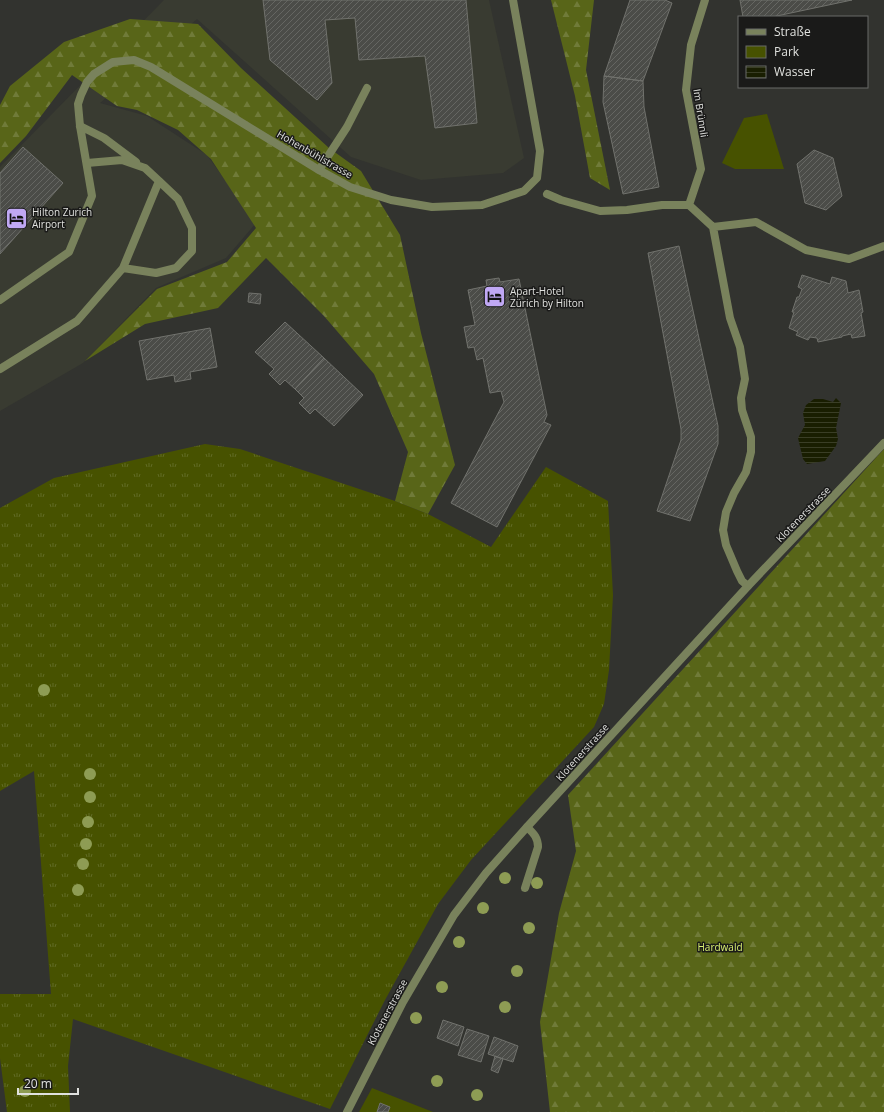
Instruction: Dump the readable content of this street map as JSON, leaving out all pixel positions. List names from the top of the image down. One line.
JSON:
{"streets":{"street":["Im Brünnli","Hohenbühlstrasse","Klotenerstrasse"]},"parks":["Hardwald"],"places":{"hotel":["Hilton Zurich Airport","Apart-Hotel Zürich by Hilton"]},"legend":["Straße","Park","Wasser"],"scale_bar":"20 m"}
